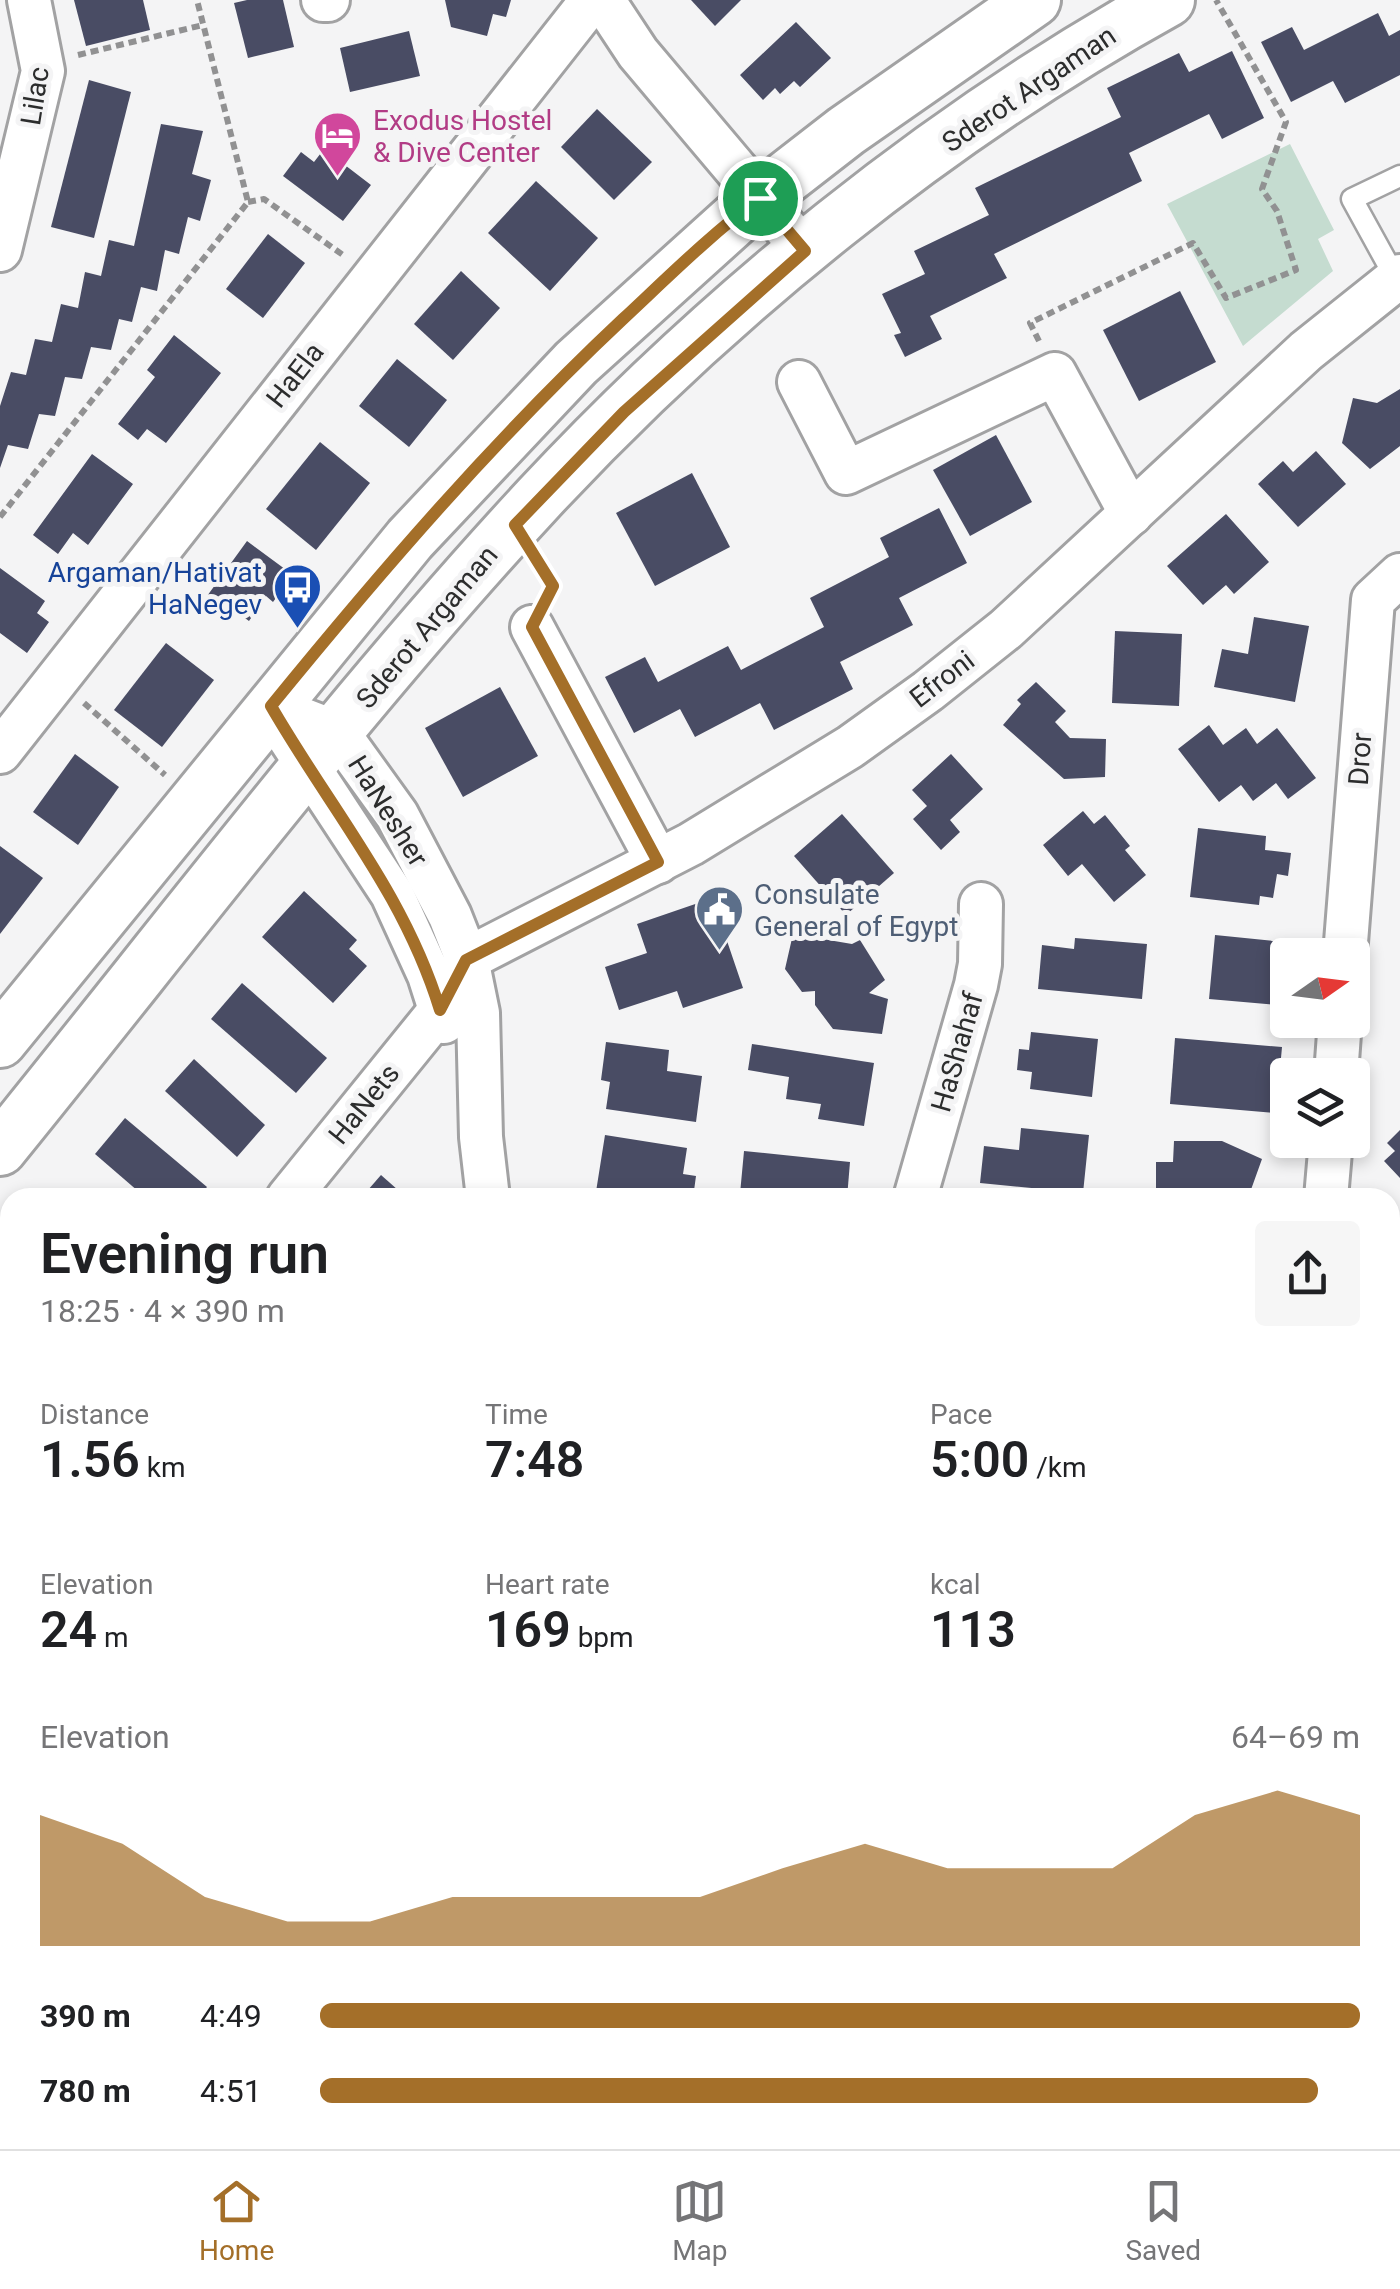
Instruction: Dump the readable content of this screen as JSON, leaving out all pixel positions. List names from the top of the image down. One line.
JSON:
{"streets":{"street":["Sderot Argaman","Lilac","HaEla","Efroni","Dror","HaNesher","HaShahaf","HaNets"]},"crossings":[["Sderot Argaman","HaNesher"],["Efroni","HaNesher"],["HaNesher","HaNets"]],"places":{"hotel":["Exodus Hostel & Dive Center"],"bus stop":["Argaman/Hativat HaNegev"],"public building":["Consulate General of Egypt"]},"north":"right","page":{"heading":["Evening run","18:25 · 4 × 390 m"],"stats":[["Distance","1.56 km"],["Time","7:48"],["Pace","5:00 /km"],["Elevation","24 m"],["Heart rate","169 bpm"],["kcal","113"]],"chart":["Elevation","64–69 m"],"list":[{"name":"390 m","note":"4:49"},{"name":"780 m","note":"4:51"}],"tabs":["Home","Map","Saved"]}}
